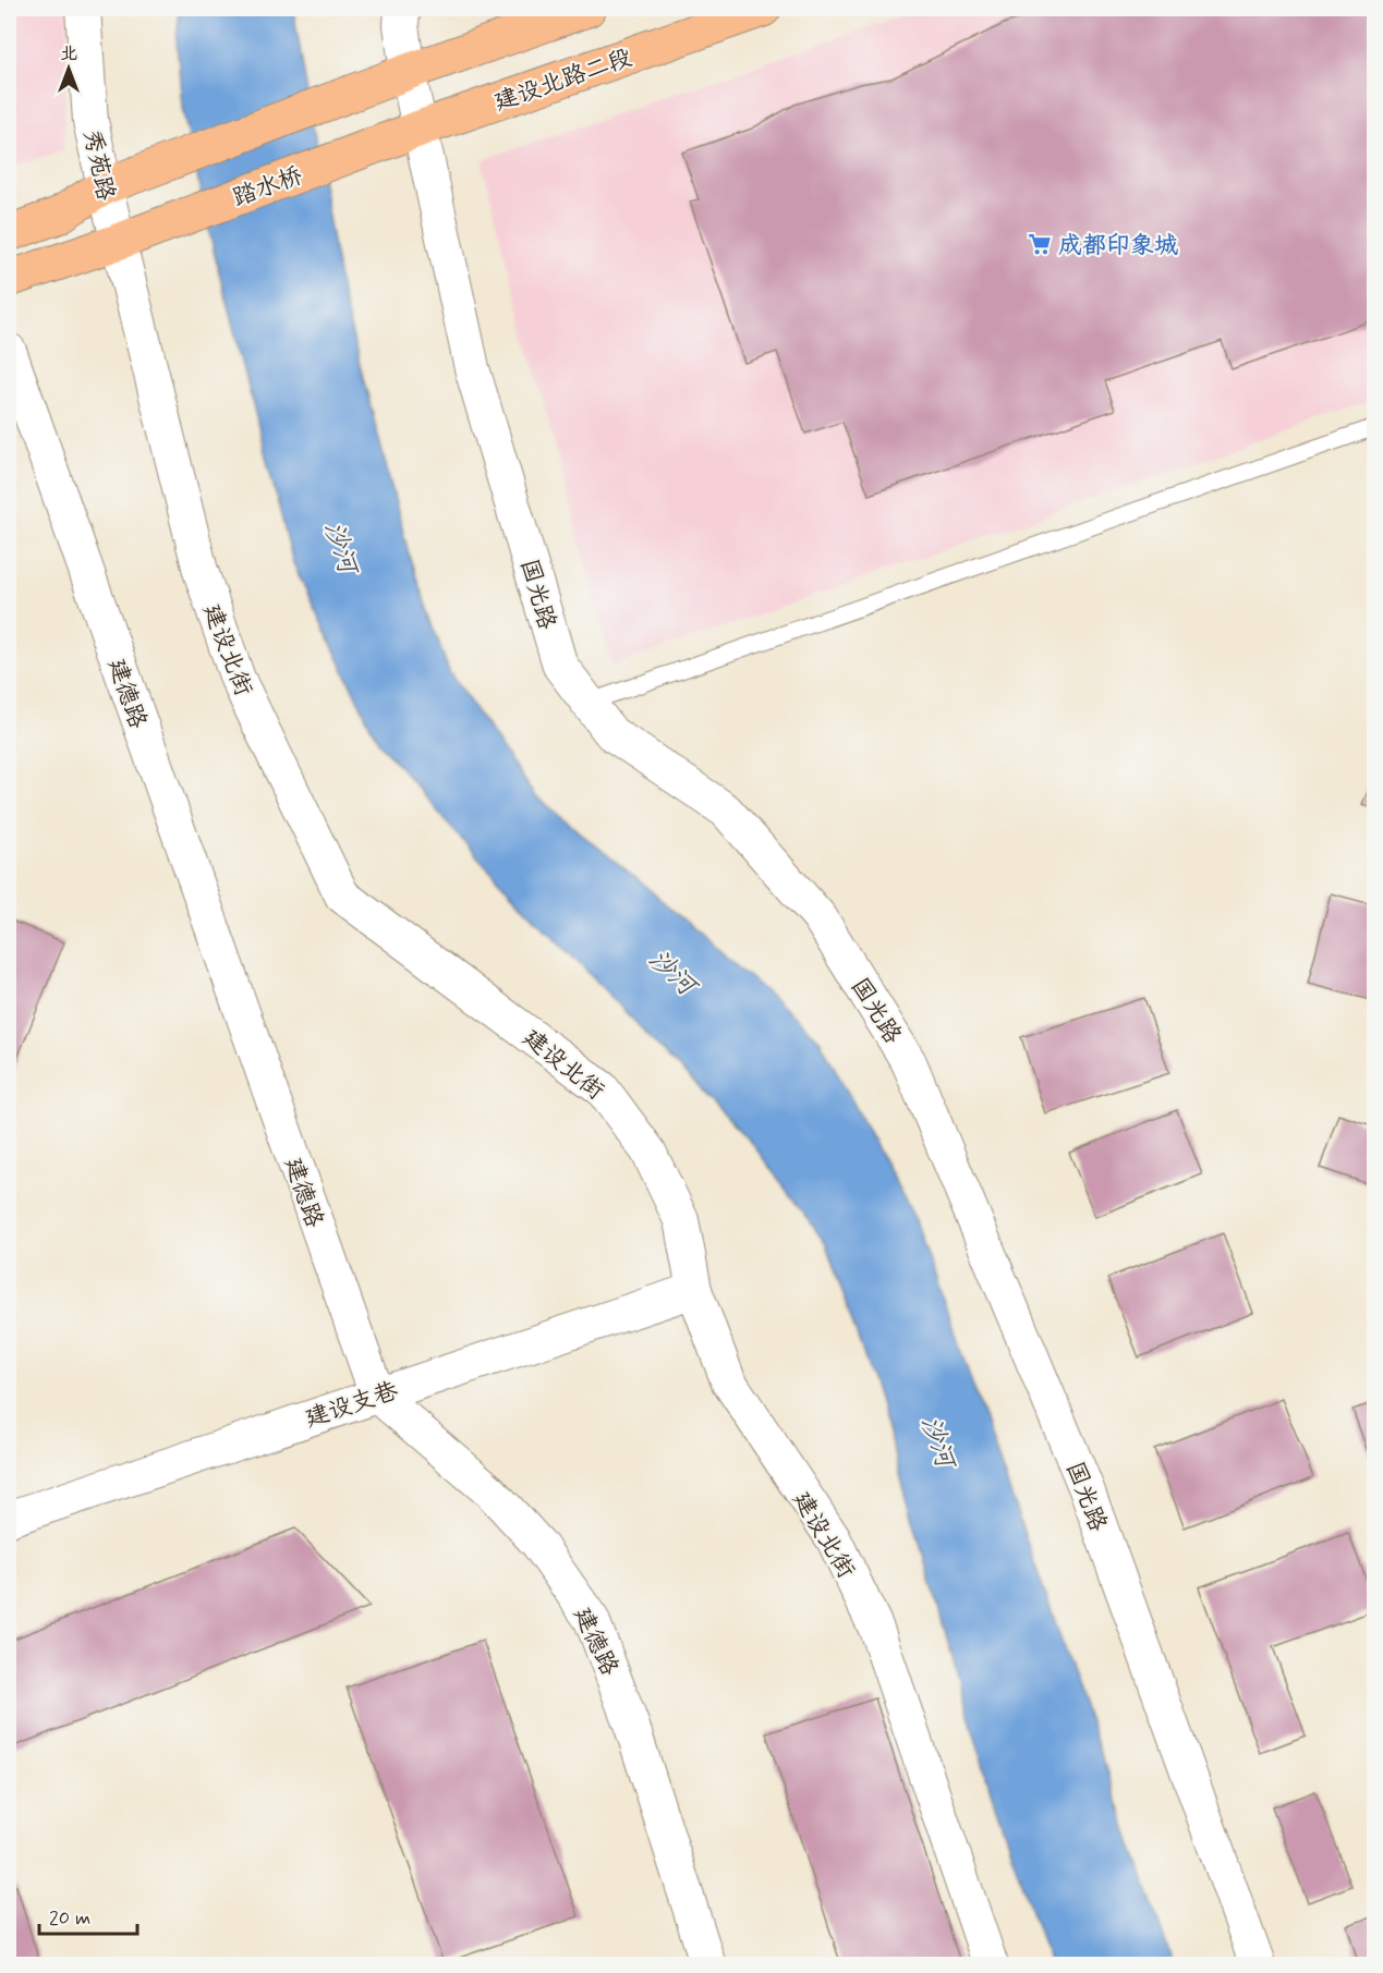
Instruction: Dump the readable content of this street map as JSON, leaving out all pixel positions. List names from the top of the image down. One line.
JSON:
{"streets":{"main road":["建设北路二段","踏水桥"],"street":["秀苑路","国光路","建设北街","建德路","建设支巷"]},"crossings":[["建设北路二段","踏水桥"],["建设北路二段","国光路"],["秀苑路","踏水桥"],["秀苑路","建设北街"],["踏水桥","建设北街"],["建设北街","建设支巷"],["建德路","建设支巷"]],"water":["沙河"],"places":{"supermarket":["成都印象城"]},"scale_bar":"20 m","north":"top"}
